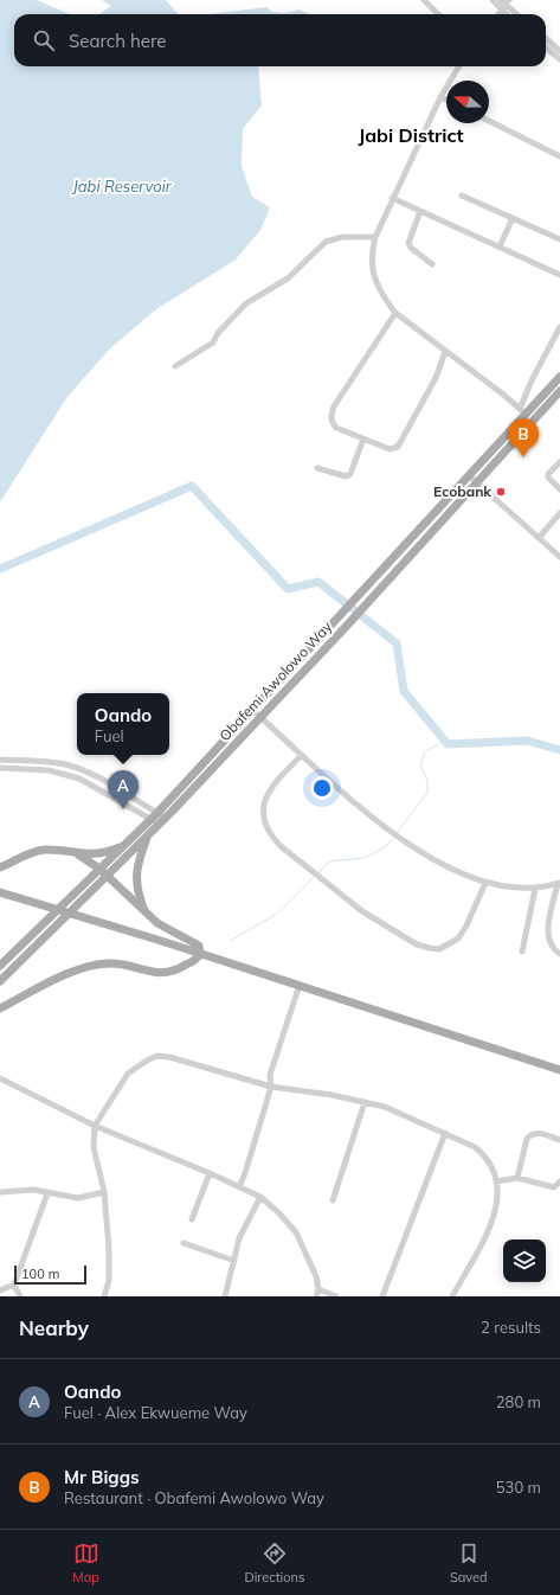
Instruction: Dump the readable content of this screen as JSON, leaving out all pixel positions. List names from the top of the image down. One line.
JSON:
{"streets":{"main road":["Obafemi Awolowo Way"]},"districts":["Jabi District"],"water":["Jabi Reservoir"],"places":["Ecobank"],"scale_bar":"100 m","north":"left","page":{"search":"Search here","pins":["B","A"],"popup":["Oando","Fuel"],"scale":"100 m","heading":["Nearby","2 results"],"list":[{"mark":"A","name":"Oando","note":"Fuel · Alex Ekwueme Way","value":"280 m"},{"mark":"B","name":"Mr Biggs","note":"Restaurant · Obafemi Awolowo Way","value":"530 m"}],"nav":["Map","Directions","Saved"]}}
